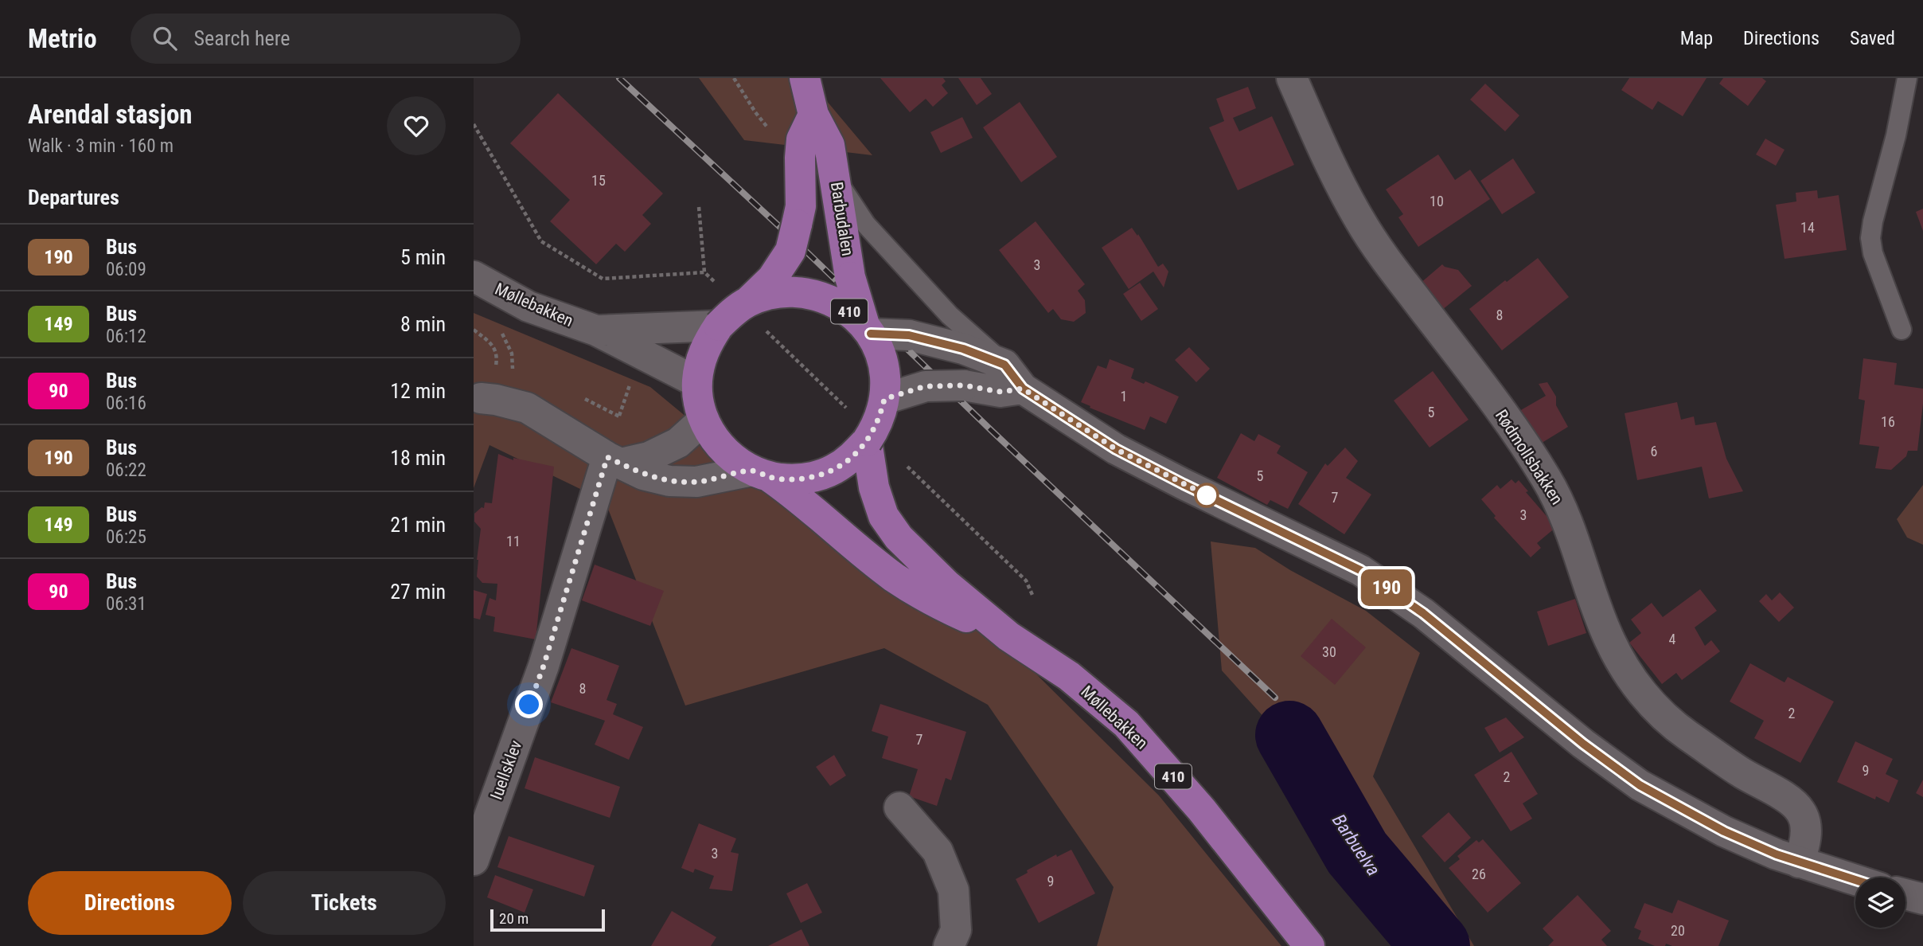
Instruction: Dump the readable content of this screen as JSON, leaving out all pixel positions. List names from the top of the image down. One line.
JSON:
{"streets":{"main road":["Barbudalen","Møllebakken","410"],"street":["Rødmollsbakken","Iuellsklev"]},"crossings":[["Barbudalen","Møllebakken"],["Barbudalen","410"],["Møllebakken","410"]],"water":["Barbuelva"],"lines":["bus line 190"],"house_numbers":["15","10","14","3","8","1","5","16","6","5","7","3","11","4","30","8","2","7","9","2","3","26","9","20"],"scale_bar":"20 m","page":{"header":"Metrio","search":"Search here","nav":["Map","Directions","Saved"],"heading":[["Arendal stasjon","Walk · 3 min · 160 m"],"Departures"],"on_map":"190","list":[{"mark":"190","name":"Bus","note":"06:09","value":"5 min"},{"mark":"149","name":"Bus","note":"06:12","value":"8 min"},{"mark":"90","name":"Bus","note":"06:16","value":"12 min"},{"mark":"190","name":"Bus","note":"06:22","value":"18 min"},{"mark":"149","name":"Bus","note":"06:25","value":"21 min"},{"mark":"90","name":"Bus","note":"06:31","value":"27 min"}],"buttons":["Directions","Tickets"],"scale":"20 m"}}
